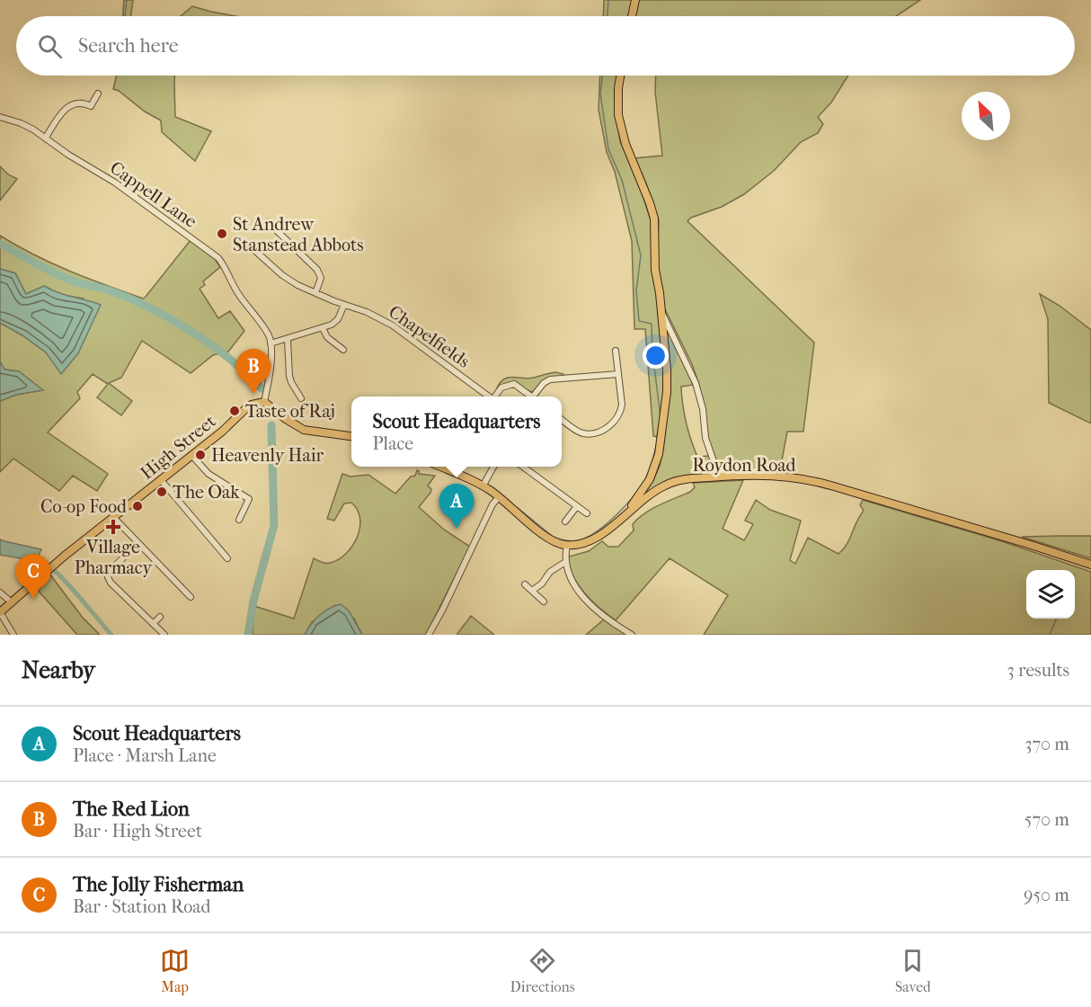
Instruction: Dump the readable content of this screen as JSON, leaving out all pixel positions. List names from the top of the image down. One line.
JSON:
{"streets":{"main road":["High Street","Roydon Road"],"street":["Cappell Lane","Chapelfields"]},"places":{"other":["St Andrew Stanstead Abbots","Taste of Raj","Heavenly Hair","The Oak","Co-op Food"],"health":["Village Pharmacy"]},"north":"top left","page":{"search":"Search here","pins":["B","A","C"],"popup":["Scout Headquarters","Place"],"heading":["Nearby","3 results"],"list":[{"mark":"A","name":"Scout Headquarters","note":"Place · Marsh Lane","value":"370 m"},{"mark":"B","name":"The Red Lion","note":"Bar · High Street","value":"570 m"},{"mark":"C","name":"The Jolly Fisherman","note":"Bar · Station Road","value":"950 m"}],"nav":["Map","Directions","Saved"]}}
